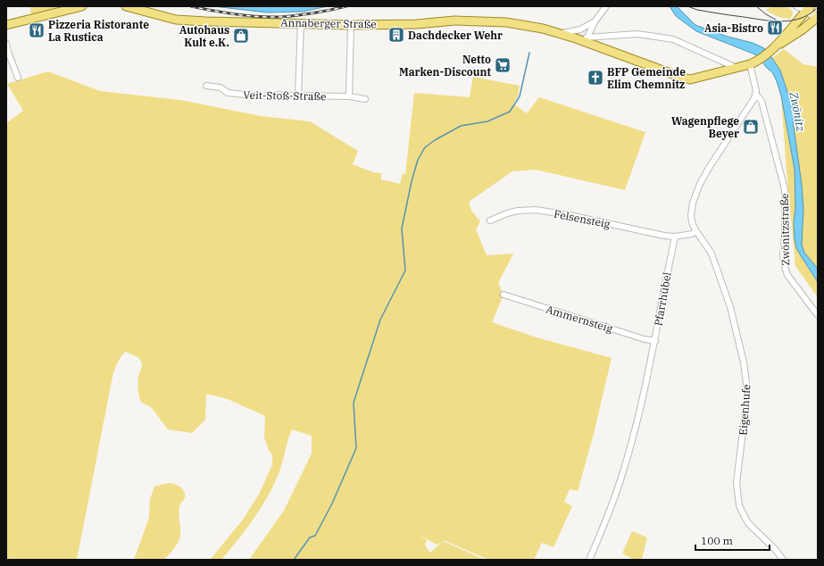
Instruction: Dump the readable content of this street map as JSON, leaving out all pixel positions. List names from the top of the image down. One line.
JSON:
{"streets":{"main road":["Annaberger Straße"],"street":["Veit-Stoß-Straße","Felsensteig","Zwönitzstraße","Pfarrhübel","Ammernsteig","Eigenhufe"]},"crossings":[["Felsensteig","Pfarrhübel"],["Pfarrhübel","Ammernsteig"]],"water":["Zwönitz"],"places":{"restaurant":["Asia-Bistro","Pizzeria Ristorante La Rustica"],"building":["Dachdecker Wehr"],"shop":["Autohaus Kult e.K.","Wagenpflege Beyer"],"supermarket":["Netto Marken-Discount"],"church":["BFP Gemeinde Elim Chemnitz"]},"scale_bar":"100 m"}
